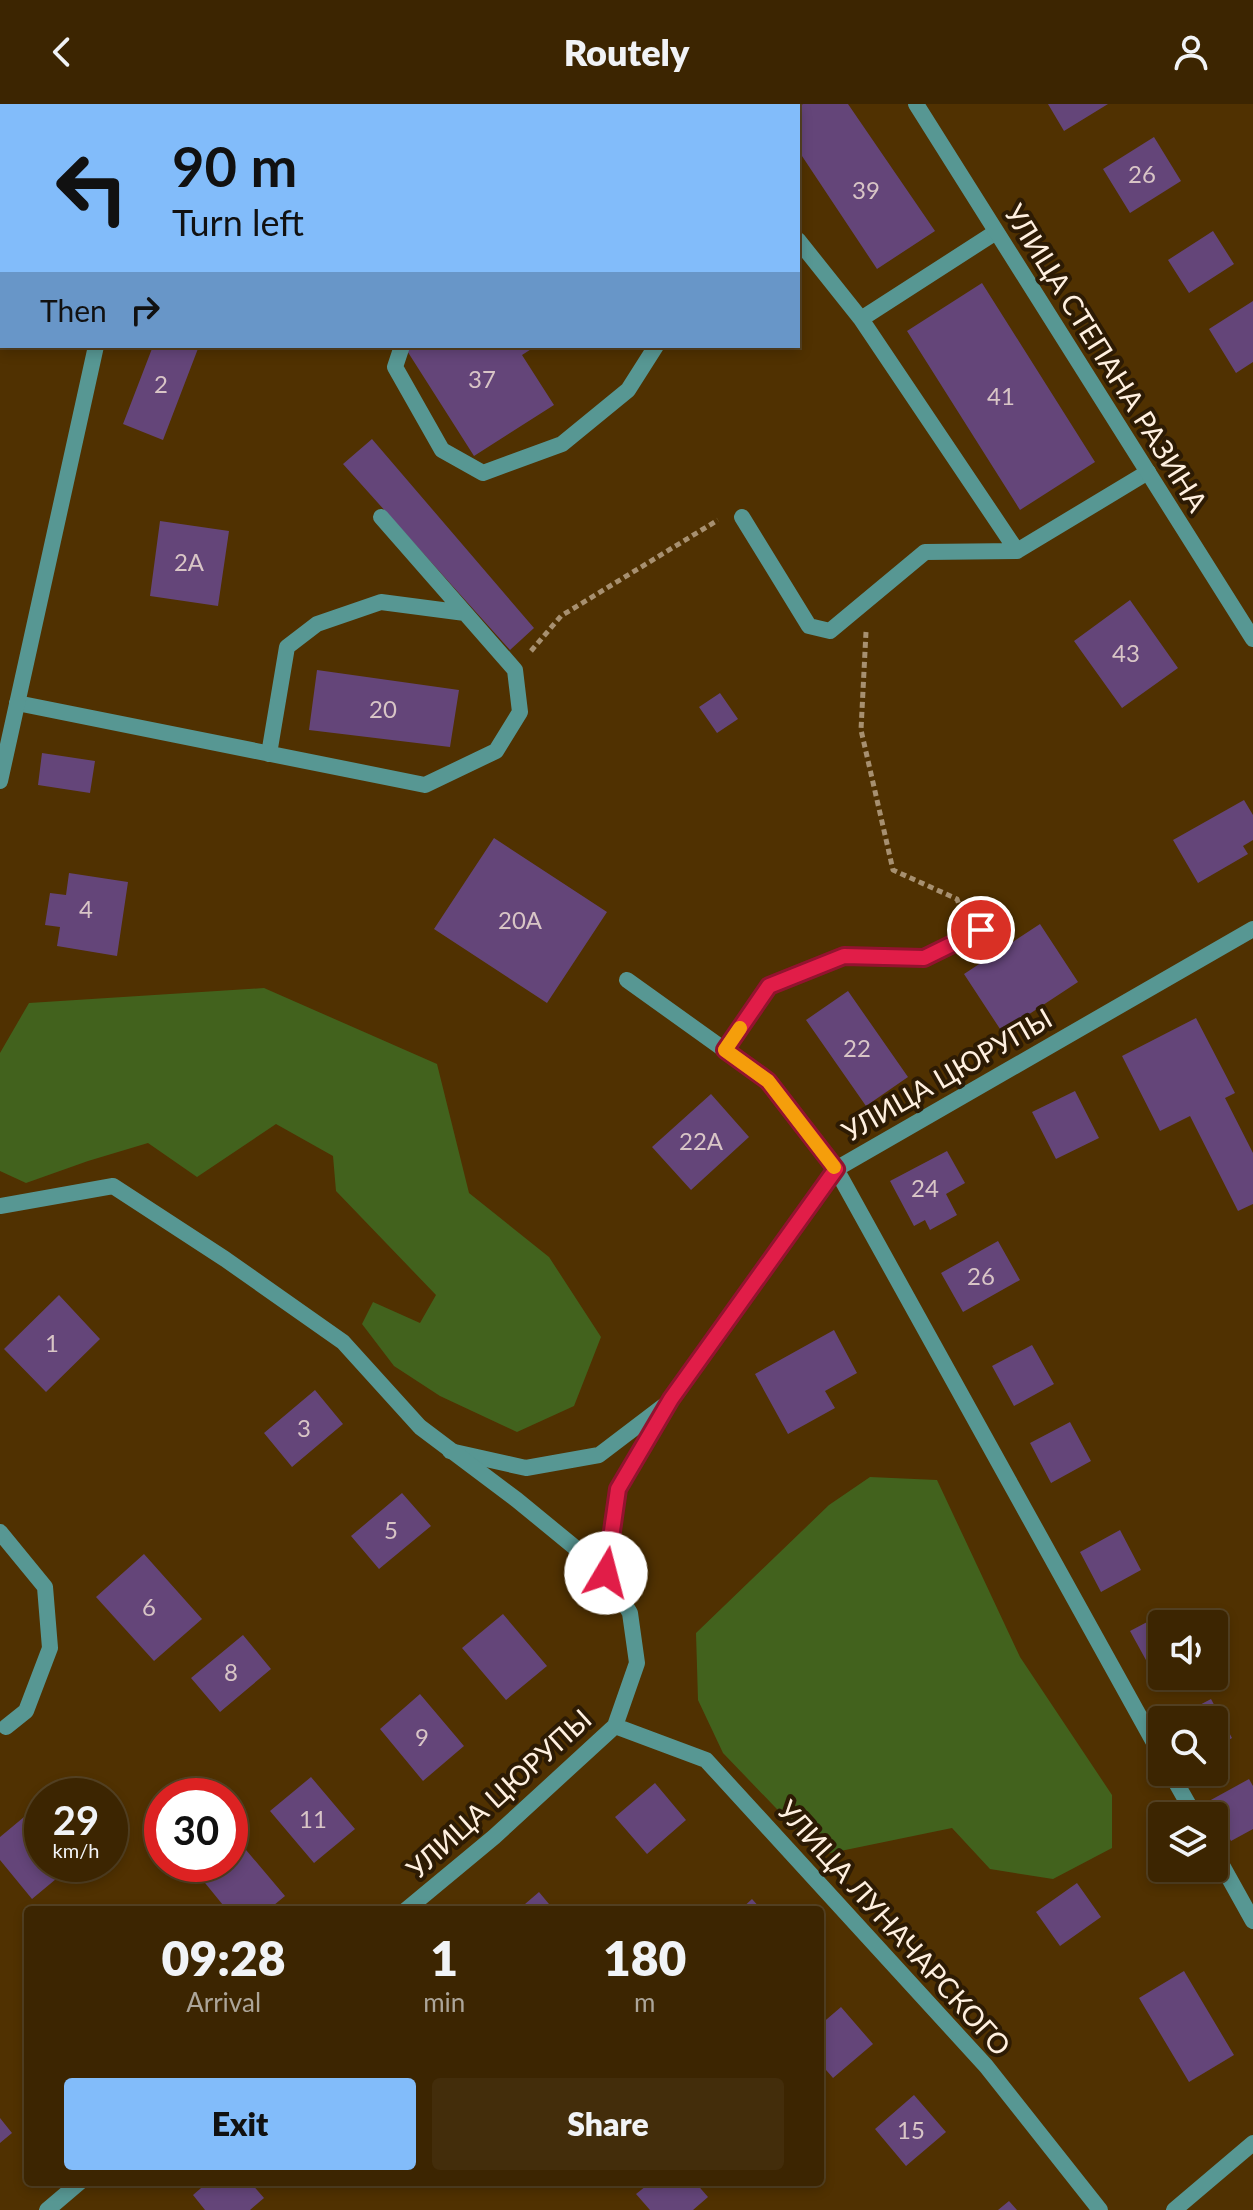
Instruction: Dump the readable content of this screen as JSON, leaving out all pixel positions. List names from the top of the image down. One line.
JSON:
{"streets":{"street":["УЛИЦА СТЕПАНА РАЗИНА","УЛИЦА ЦЮРУПЫ","УЛИЦА ЛУНАЧАРСКОГО"]},"crossings":[["УЛИЦА ЦЮРУПЫ","УЛИЦА ЛУНАЧАРСКОГО"]],"house_numbers":["26","39","37","2","41","2А","43","20","4","20А","22","22А","24","26","1","3","5","6","8","9","11","15"],"page":{"header":"Routely","turn":["90 m","Turn left"],"then":"Then","speed":"29 km/h","limit":"30","eta":["09:28","Arrival","1","min","180","m"],"buttons":["Exit","Share"]}}
